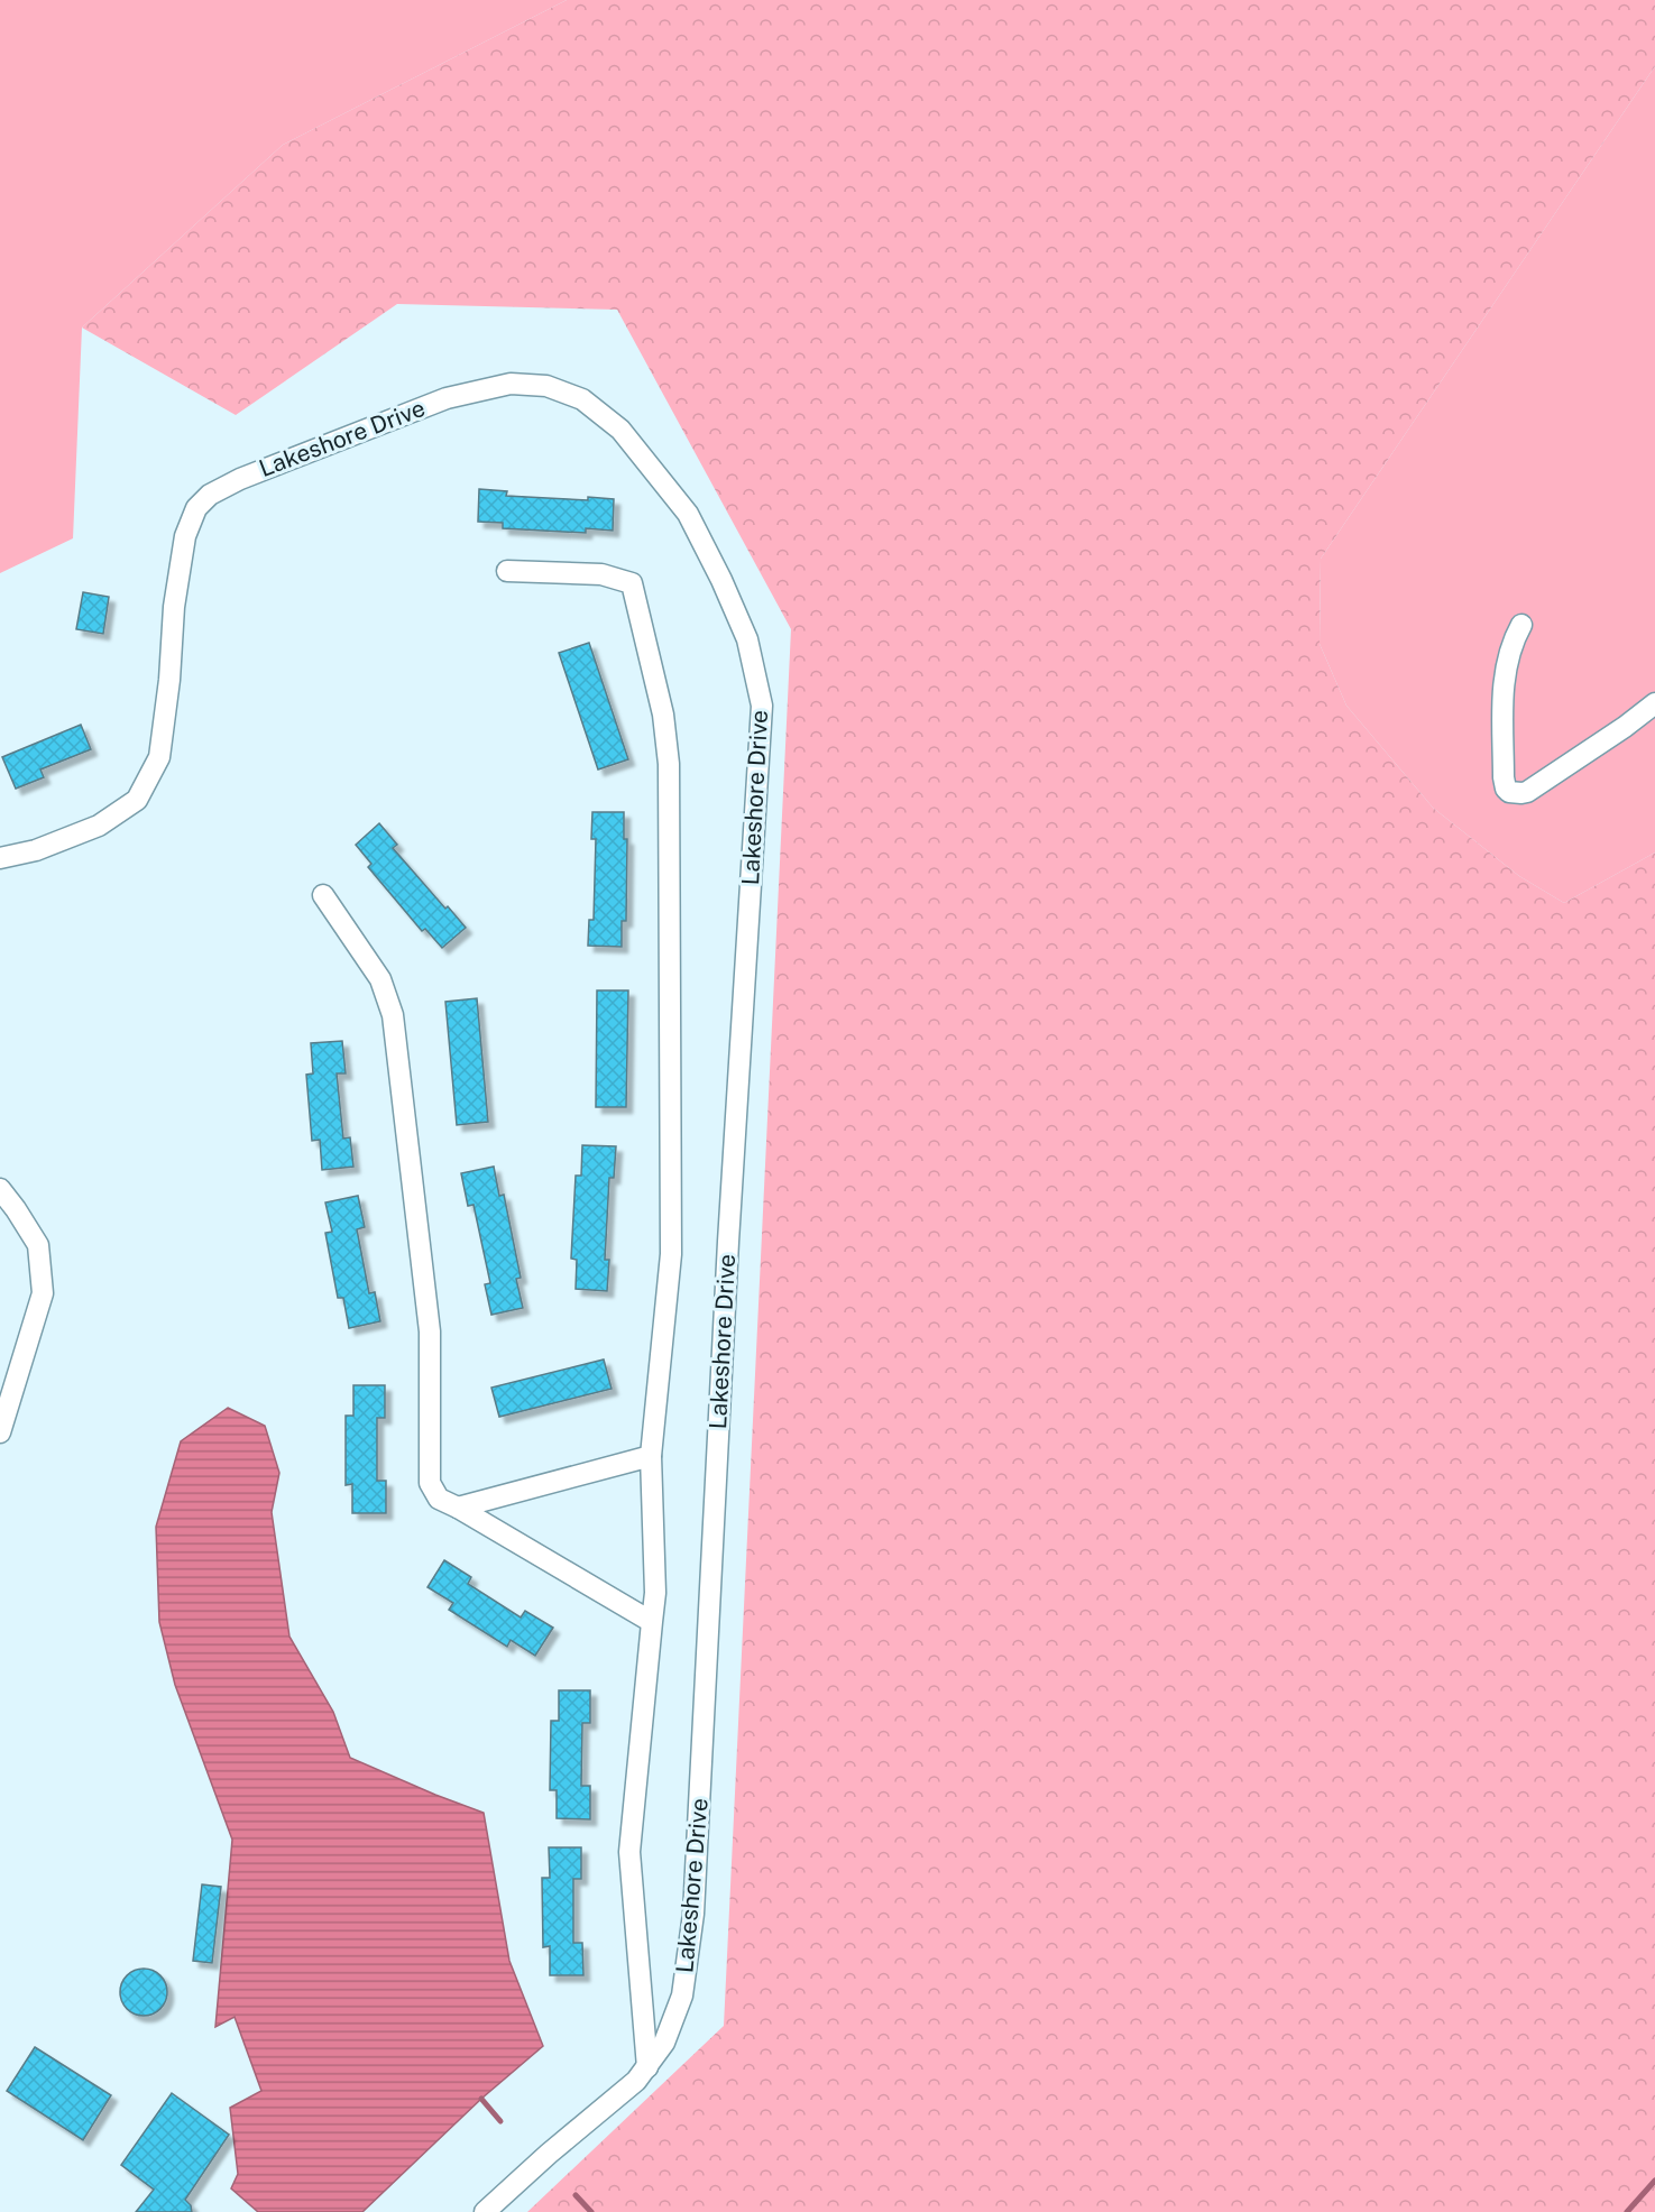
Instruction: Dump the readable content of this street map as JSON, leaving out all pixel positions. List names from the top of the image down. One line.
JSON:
{"streets":{"street":["Lakeshore Drive"]}}
